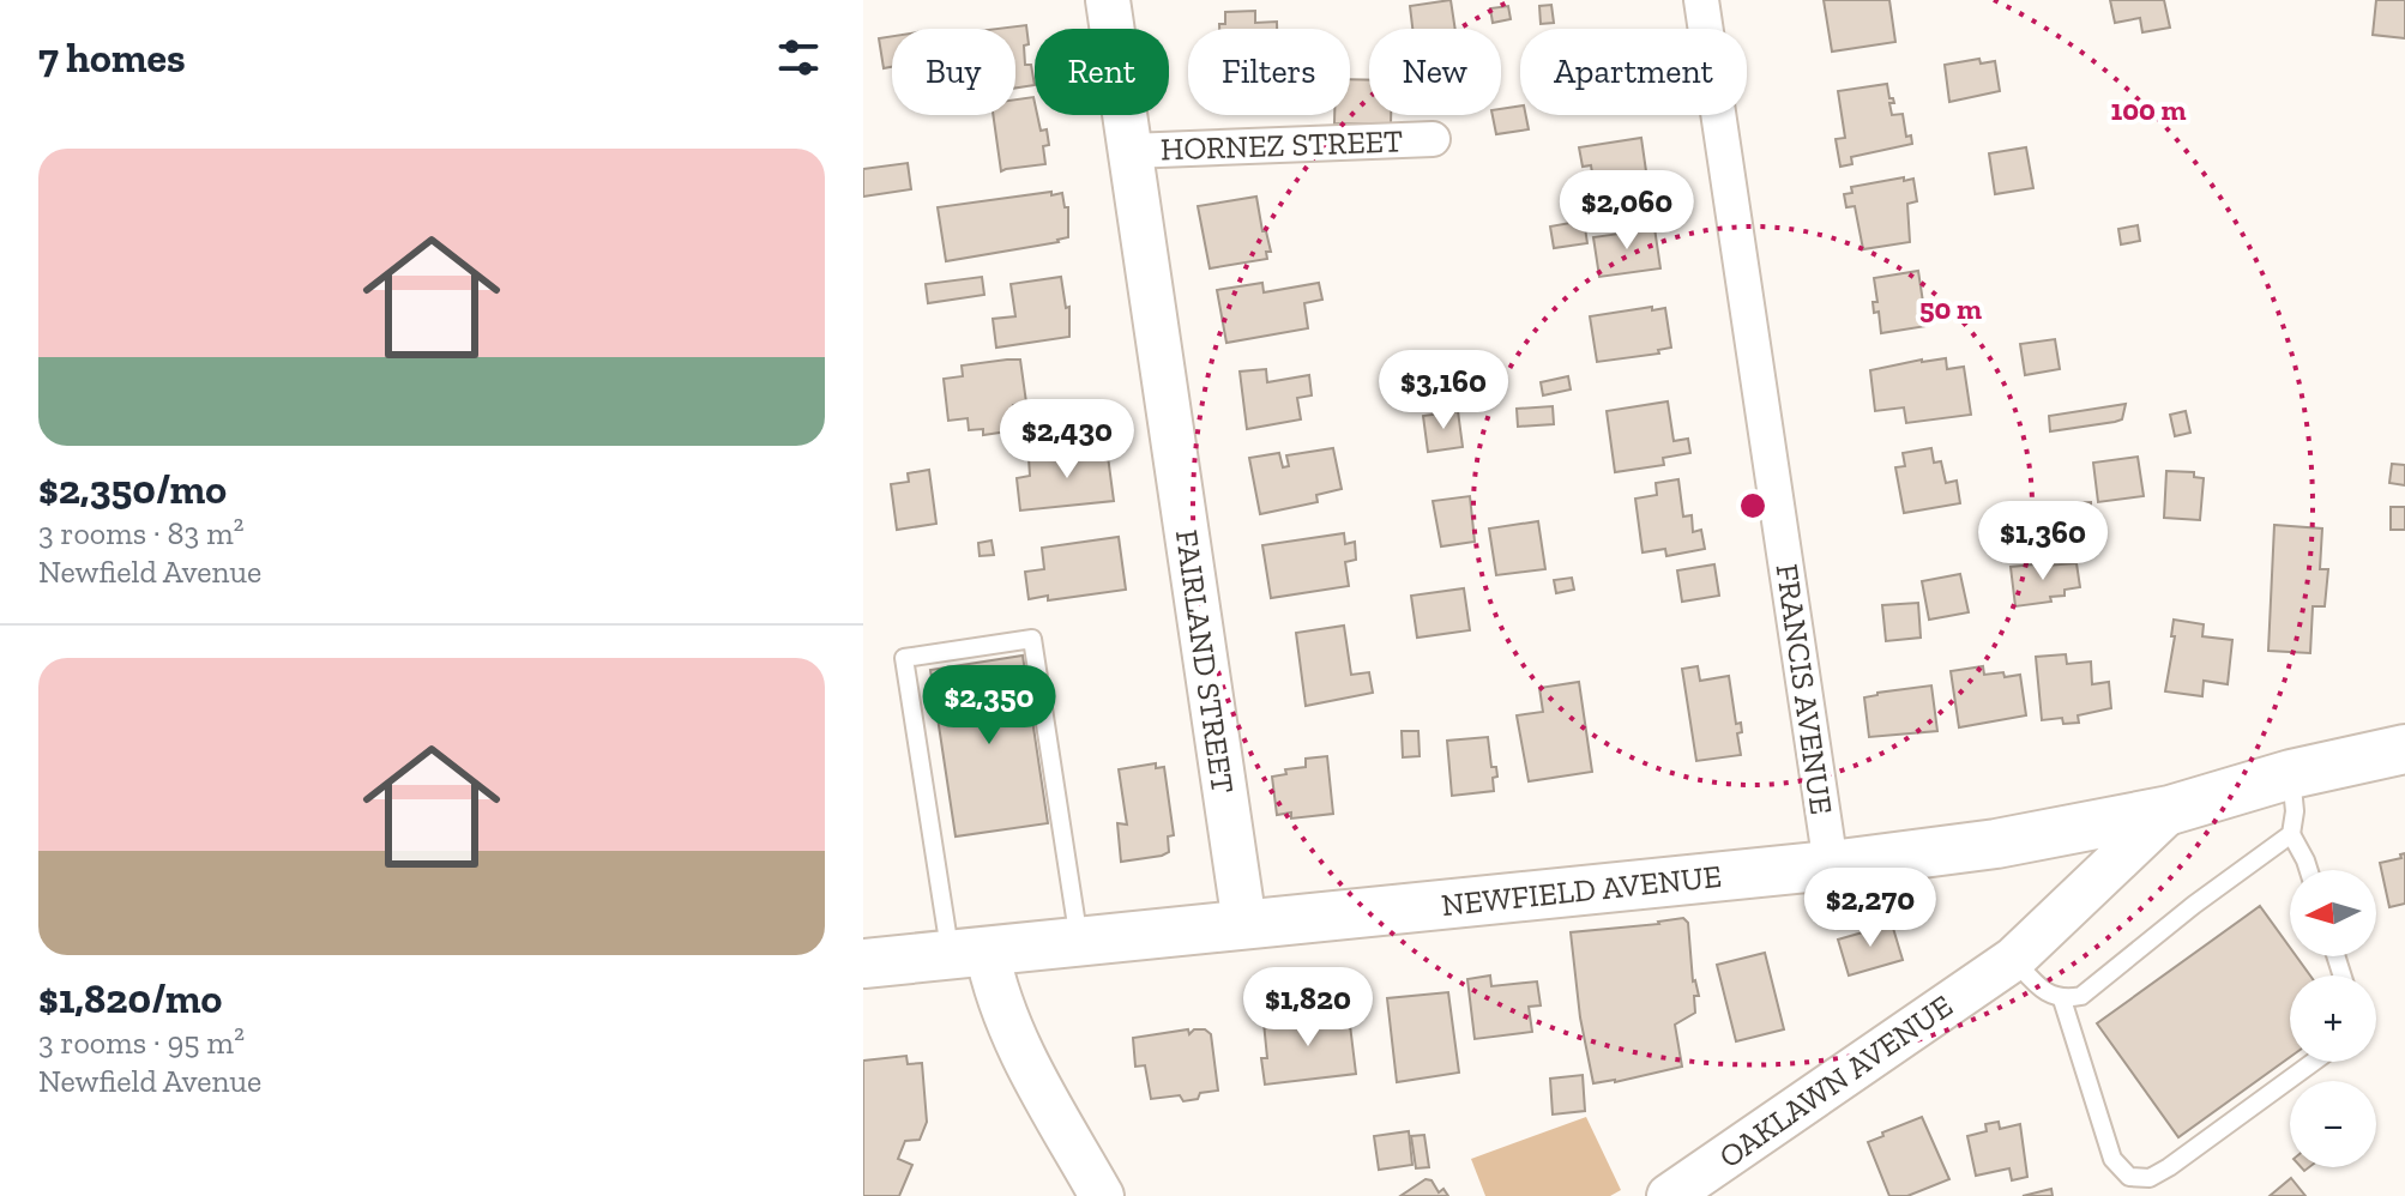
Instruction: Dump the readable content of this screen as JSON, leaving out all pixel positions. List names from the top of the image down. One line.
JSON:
{"streets":{"main road":["NEWFIELD AVENUE"],"street":["HORNEZ STREET","FAIRLAND STREET","FRANCIS AVENUE","OAKLAWN AVENUE"]},"crossings":[["HORNEZ STREET","FAIRLAND STREET"],["FAIRLAND STREET","NEWFIELD AVENUE"],["FRANCIS AVENUE","NEWFIELD AVENUE"],["NEWFIELD AVENUE","OAKLAWN AVENUE"]],"north":"left","page":{"heading":"7 homes","chip":["Buy","Rent","Filters","New","Apartment"],"list":[{"name":"$2,350/mo","note":"3 rooms · 83 m² · Newfield Avenue"},{"name":"$1,820/mo","note":"3 rooms · 95 m² · Newfield Avenue"}],"price":["$2,060","$3,160","$2,430","$1,360","$2,350","$2,270","$1,820"],"map_buttons":["+","−"]},"rings":["100 m","50 m"]}
